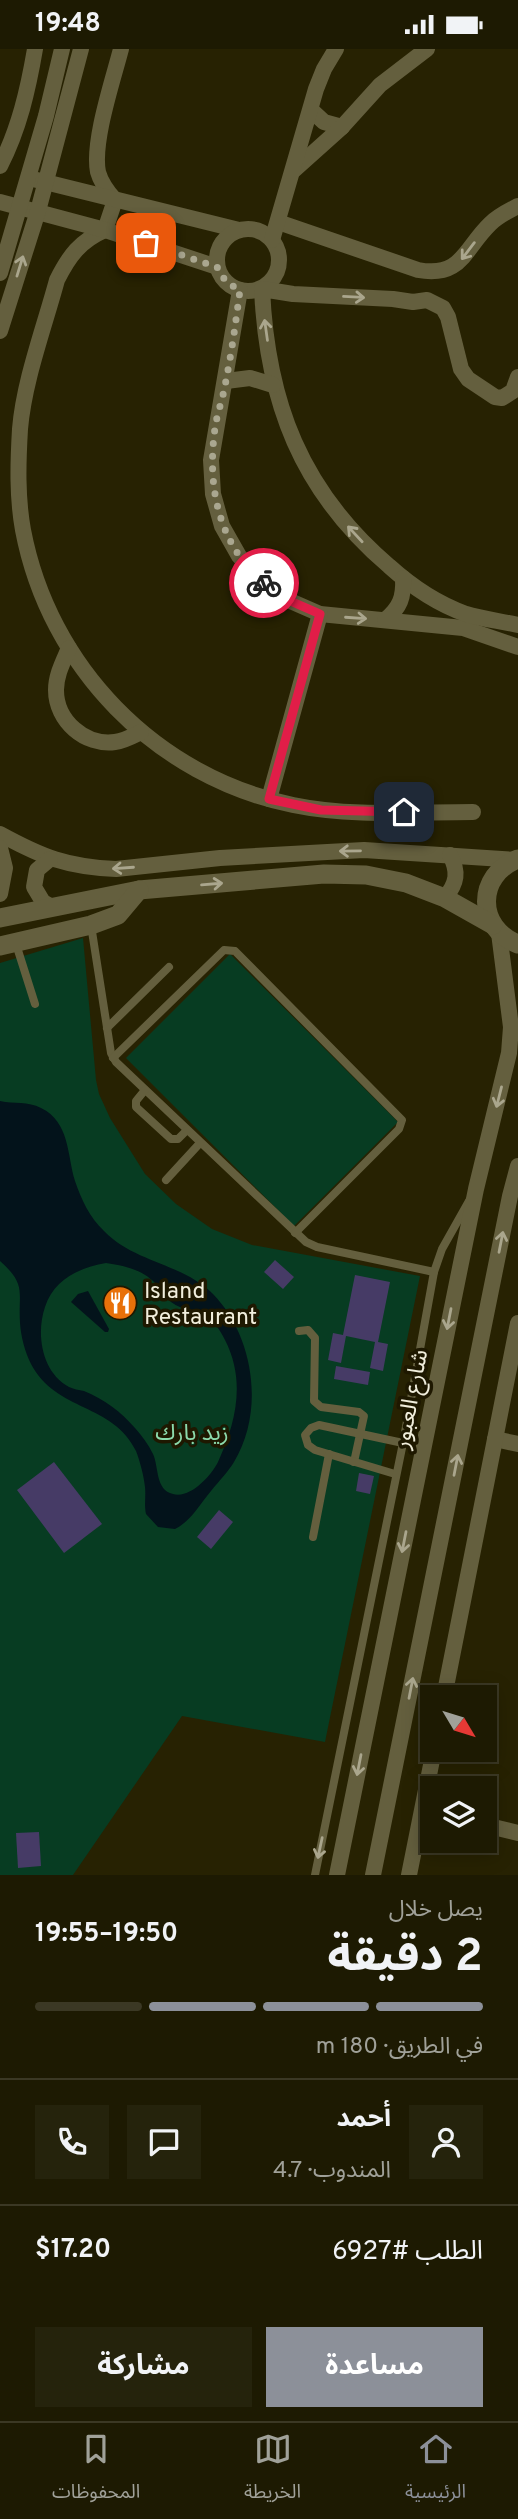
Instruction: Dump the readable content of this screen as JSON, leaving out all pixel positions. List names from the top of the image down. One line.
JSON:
{"streets":{"street":["شارع العبور"]},"parks":["زيد بارك"],"places":{"restaurant":["Island Restaurant"]},"north":"bottom right","page":{"status":"19:48","heading":["2 دقيقة","يصل خلال","19:50–19:55"],"panel":["أحمد","المندوب · 4.7","الطلب #6927","$17.20"],"bar":"في الطريق · 180 m","buttons":["مساعدة","مشاركة"],"tabs":["الرئيسية","الخريطة","المحفوظات"]}}
